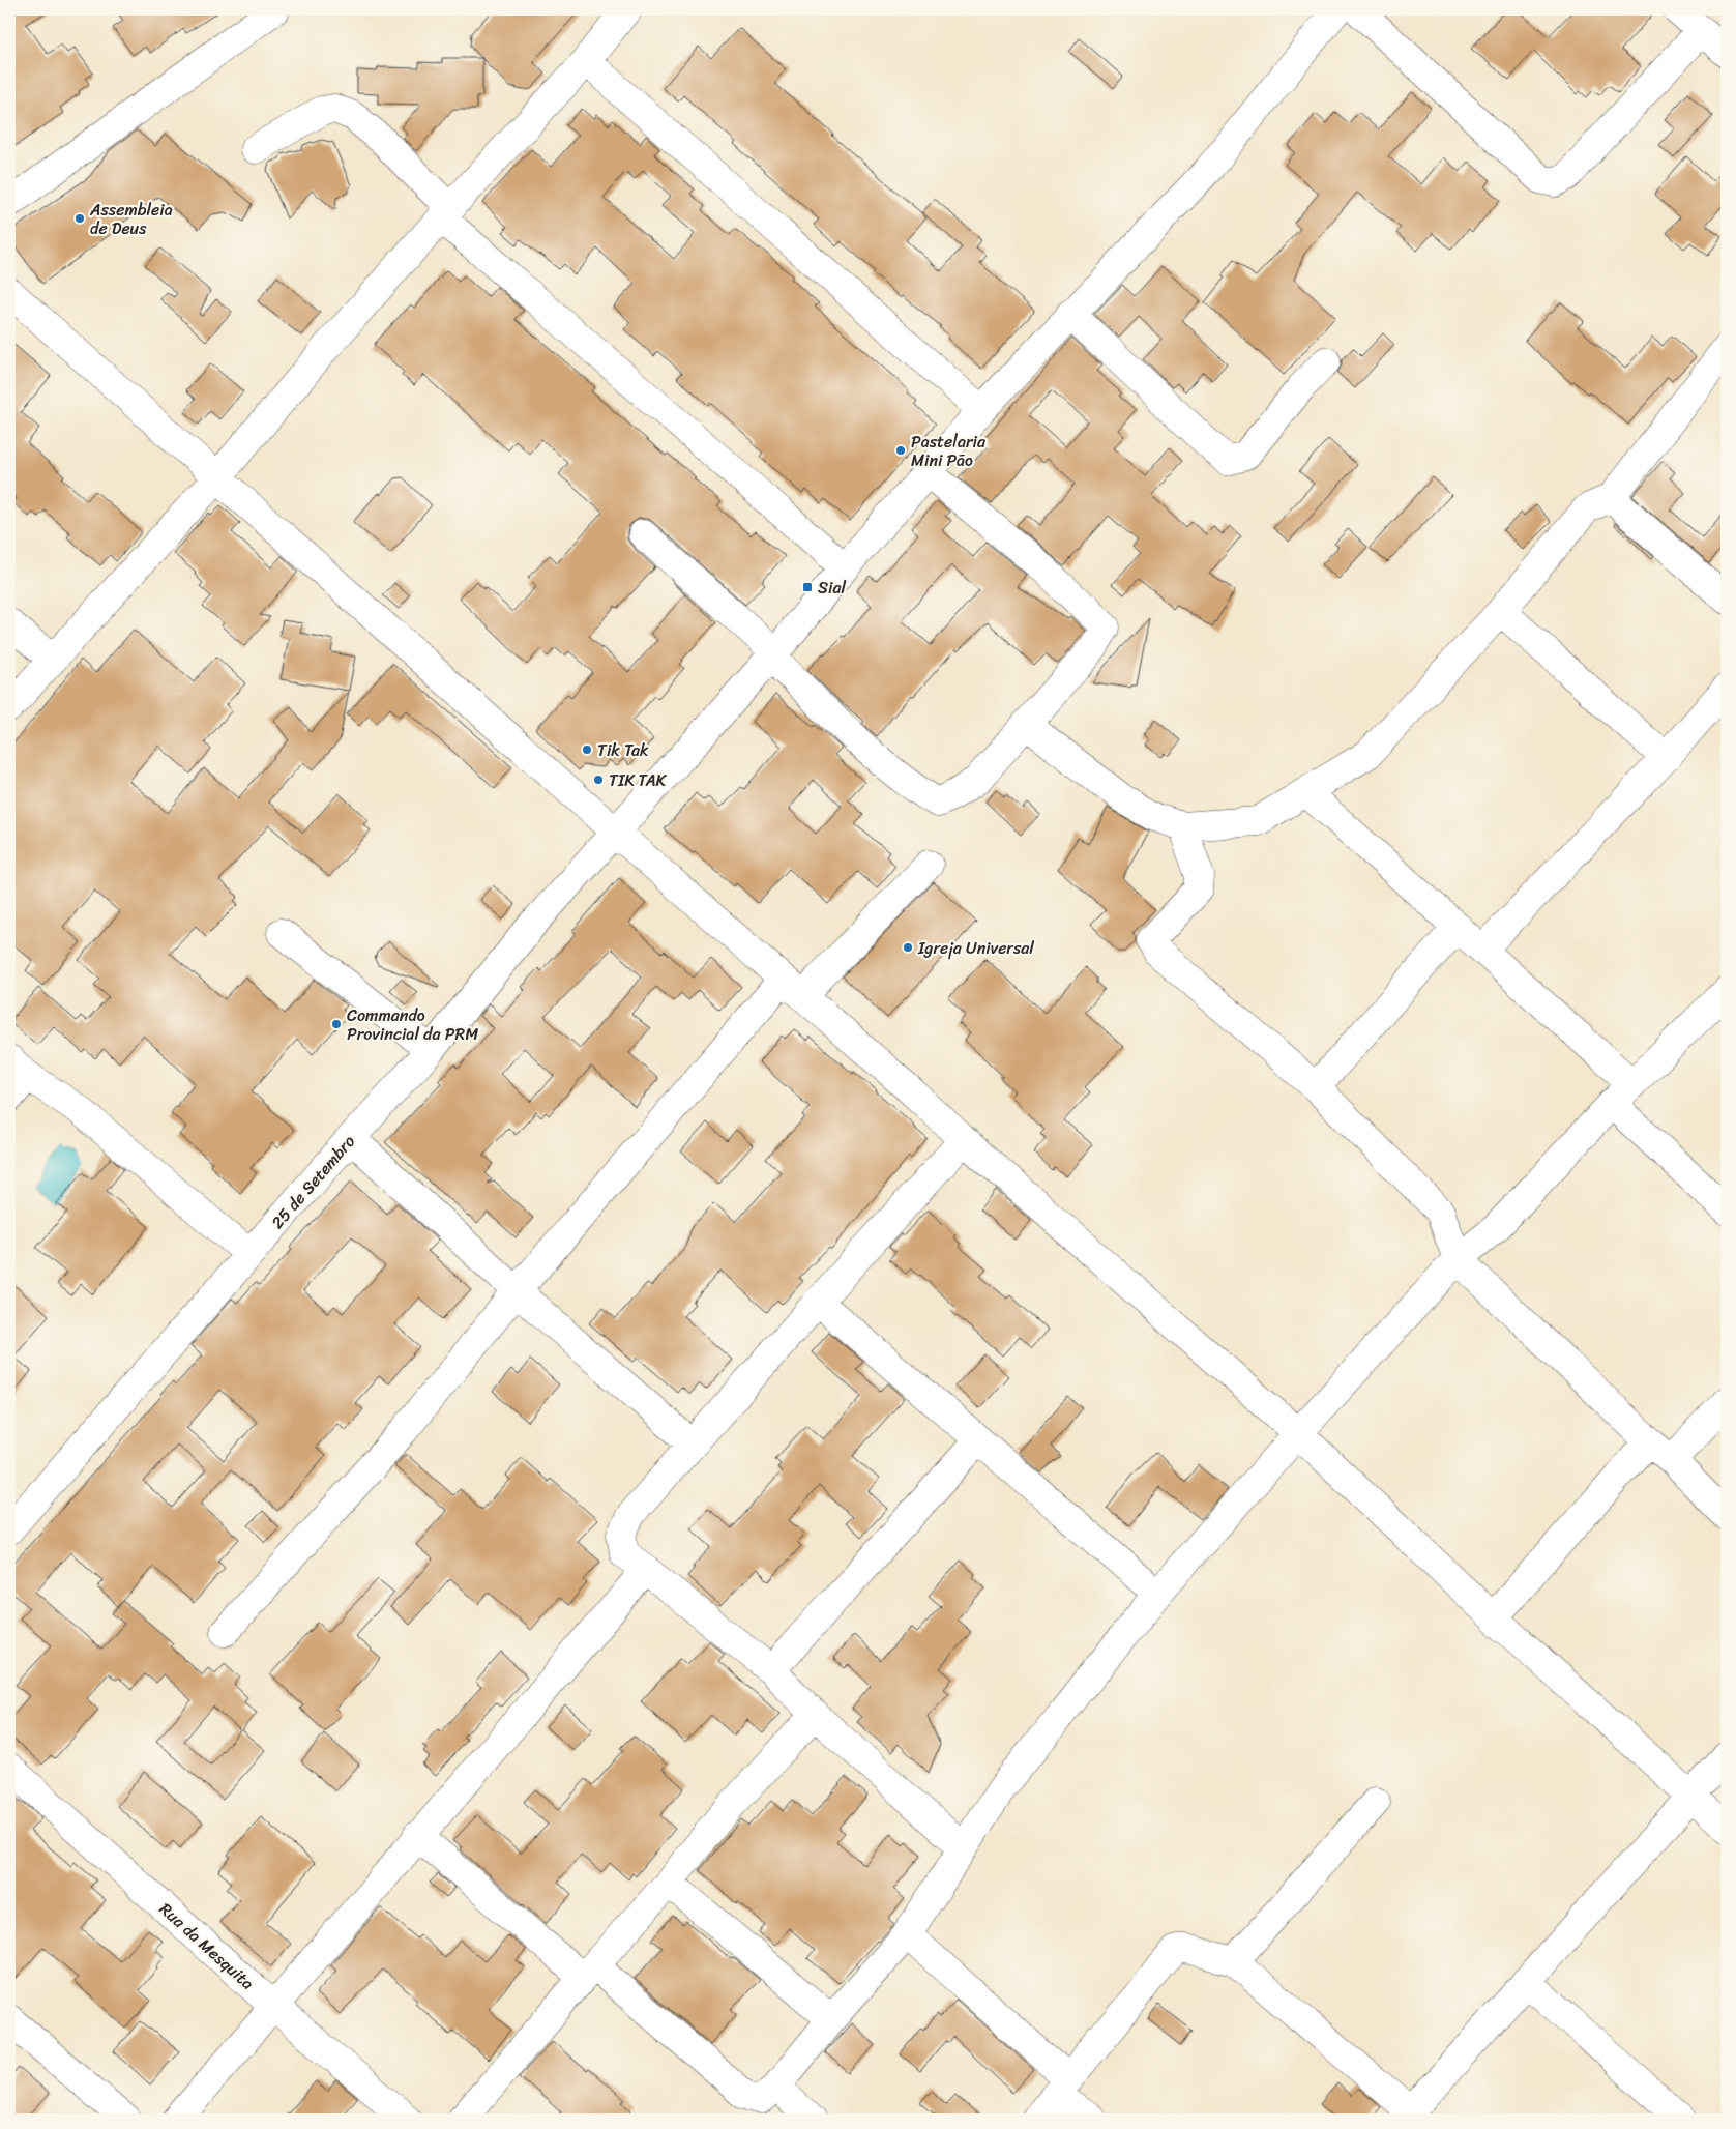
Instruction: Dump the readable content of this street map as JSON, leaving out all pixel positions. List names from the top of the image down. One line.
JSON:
{"streets":{"street":["25 de Setembro","Rua da Mesquita"]},"places":{"other":["Assembleia de Deus","Pastelaria Mini Pão","Tik Tak","TIK TAK","Igreja Universal","Commando Provincial da PRM"],"transit":["Sial"]}}
